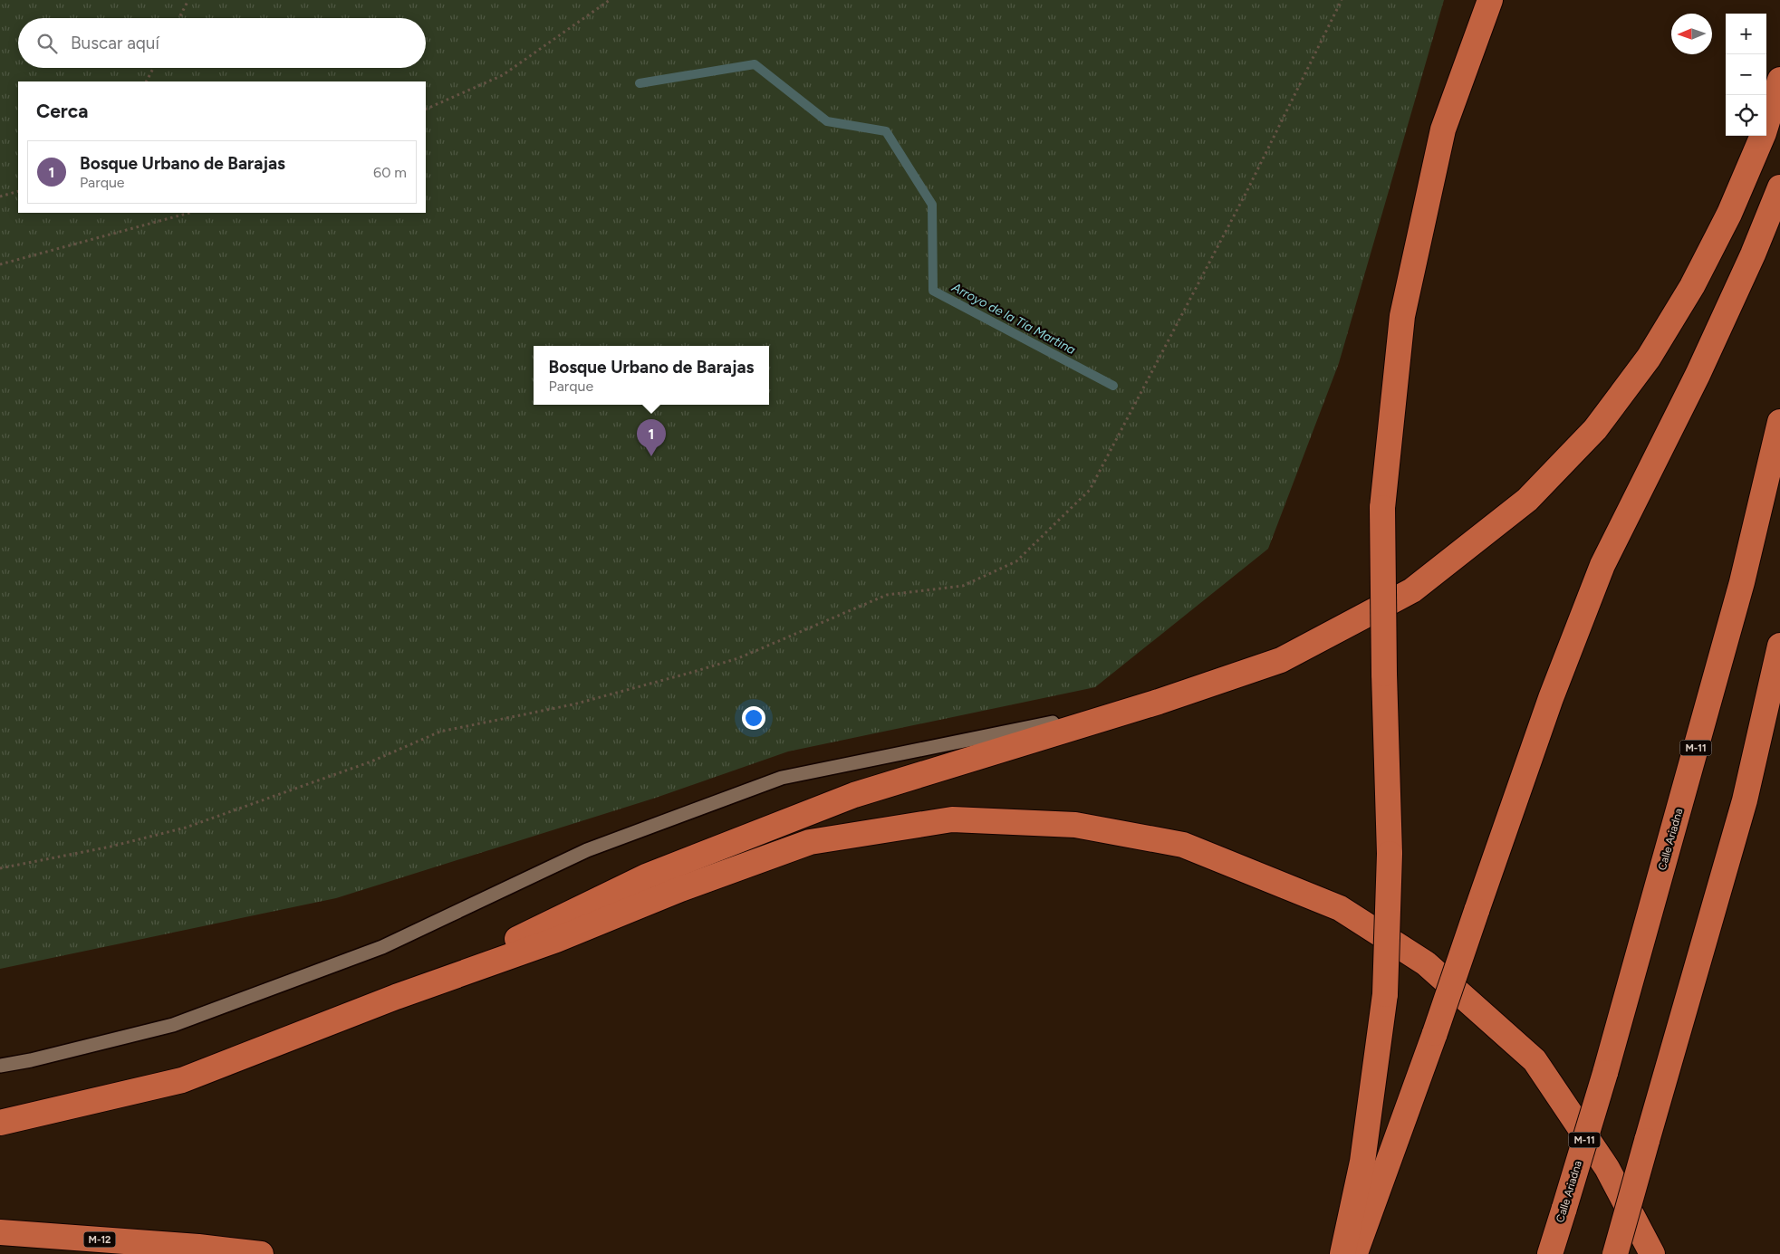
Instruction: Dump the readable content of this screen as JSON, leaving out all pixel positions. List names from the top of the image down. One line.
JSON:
{"streets":{"highway":["M-11","Calle Ariadna","M-12"]},"water":["Arroyo de la Tía Martina"],"north":"left","page":{"map_buttons":["+","−"],"search":"Buscar aquí","heading":"Cerca","list":[{"mark":"1","name":"Bosque Urbano de Barajas","note":"Parque","value":"60 m"}],"popup":["Bosque Urbano de Barajas","Parque"],"pins":"1"}}
